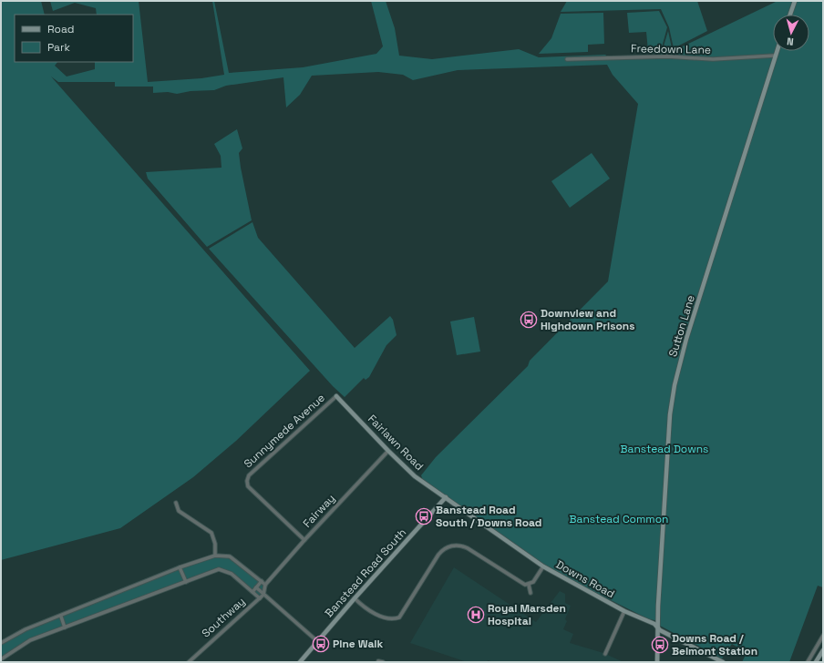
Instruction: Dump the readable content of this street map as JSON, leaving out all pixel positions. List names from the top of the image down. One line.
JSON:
{"streets":{"street":["Freedown Lane","Sutton Lane","Sunnymede Avenue","Fairlawn Road","Fairway","Banstead Road South","Downs Road","Southway"]},"crossings":[["Freedown Lane","Sutton Lane"],["Sutton Lane","Downs Road"],["Sunnymede Avenue","Fairlawn Road"],["Sunnymede Avenue","Fairway"],["Fairlawn Road","Fairway"],["Fairlawn Road","Banstead Road South"],["Fairlawn Road","Downs Road"],["Banstead Road South","Downs Road"]],"parks":["Banstead Downs","Banstead Common"],"places":{"bus stop":["Downview and Highdown Prisons","Banstead Road South / Downs Road","Pine Walk","Downs Road / Belmont Station"],"hospital":["Royal Marsden Hospital"]},"legend":["Road","Park"],"north":"bottom"}
